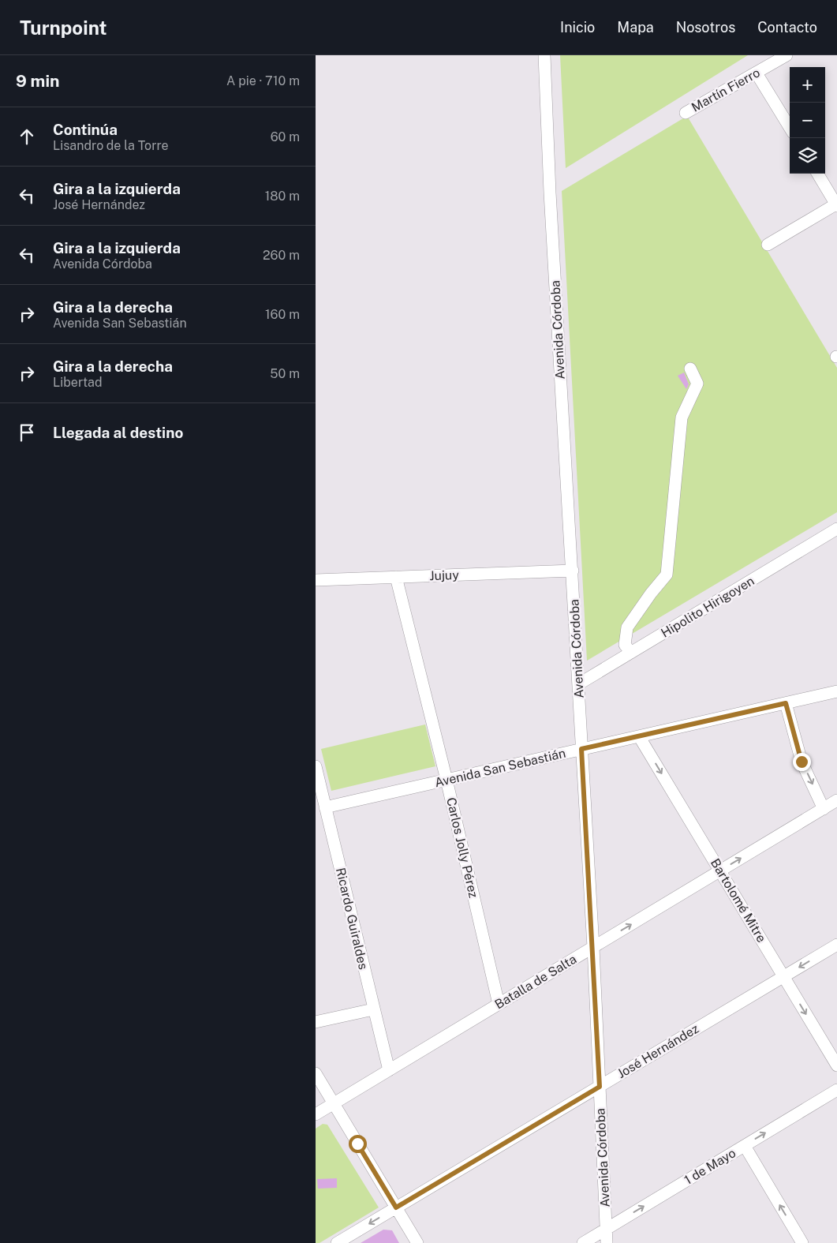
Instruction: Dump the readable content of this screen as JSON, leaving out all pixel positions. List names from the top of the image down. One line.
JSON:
{"streets":{"street":["Martín Fierro","Avenida Córdoba","Jujuy","Hipolito Hirigoyen","Avenida San Sebastián","Carlos Jolly Pérez","Bartolomé Mitre","Ricardo Guiraldes","Batalla de Salta","José Hernández","1 de Mayo"]},"crossings":[["Avenida Córdoba","Jujuy"],["Avenida Córdoba","Hipolito Hirigoyen"],["Avenida Córdoba","Avenida San Sebastián"],["Avenida Córdoba","Batalla de Salta"],["Avenida Córdoba","José Hernández"],["Avenida Córdoba","1 de Mayo"],["Jujuy","Carlos Jolly Pérez"],["Avenida San Sebastián","Carlos Jolly Pérez"],["Avenida San Sebastián","Bartolomé Mitre"],["Avenida San Sebastián","Ricardo Guiraldes"],["Carlos Jolly Pérez","Batalla de Salta"],["Bartolomé Mitre","Batalla de Salta"],["Bartolomé Mitre","José Hernández"],["Ricardo Guiraldes","Batalla de Salta"]],"one_way":["Bartolomé Mitre","Batalla de Salta","1 de Mayo"],"page":{"header":"Turnpoint","nav":["Inicio","Mapa","Nosotros","Contacto"],"heading":["9 min","A pie · 710 m"],"map_buttons":["+","−"],"list":[["Continúa","Lisandro de la Torre","60 m"],["Gira a la izquierda","José Hernández","180 m"],["Gira a la izquierda","Avenida Córdoba","260 m"],["Gira a la derecha","Avenida San Sebastián","160 m"],["Gira a la derecha","Libertad","50 m"],"Llegada al destino"]}}
